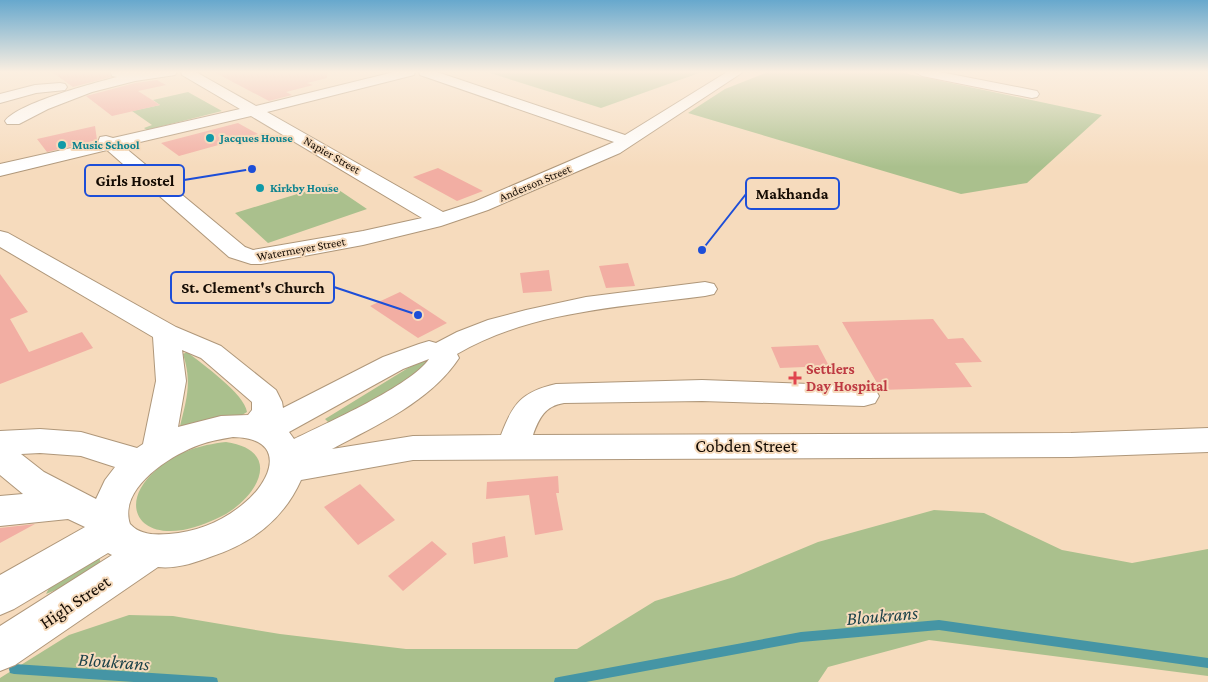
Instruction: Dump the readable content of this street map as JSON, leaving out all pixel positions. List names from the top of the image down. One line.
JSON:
{"streets":{"street":["Napier Street","Anderson Street","Watermeyer Street","Cobden Street","High Street"]},"crossings":[["Napier Street","Anderson Street"],["Napier Street","Watermeyer Street"],["Anderson Street","Watermeyer Street"],["Cobden Street","High Street"]],"water":["Bloukrans"],"places":{"other":["Jacques House","Music School","Girls Hostel","Kirkby House","Makhanda","St. Clement's Church"],"health":["Settlers Day Hospital"]}}
